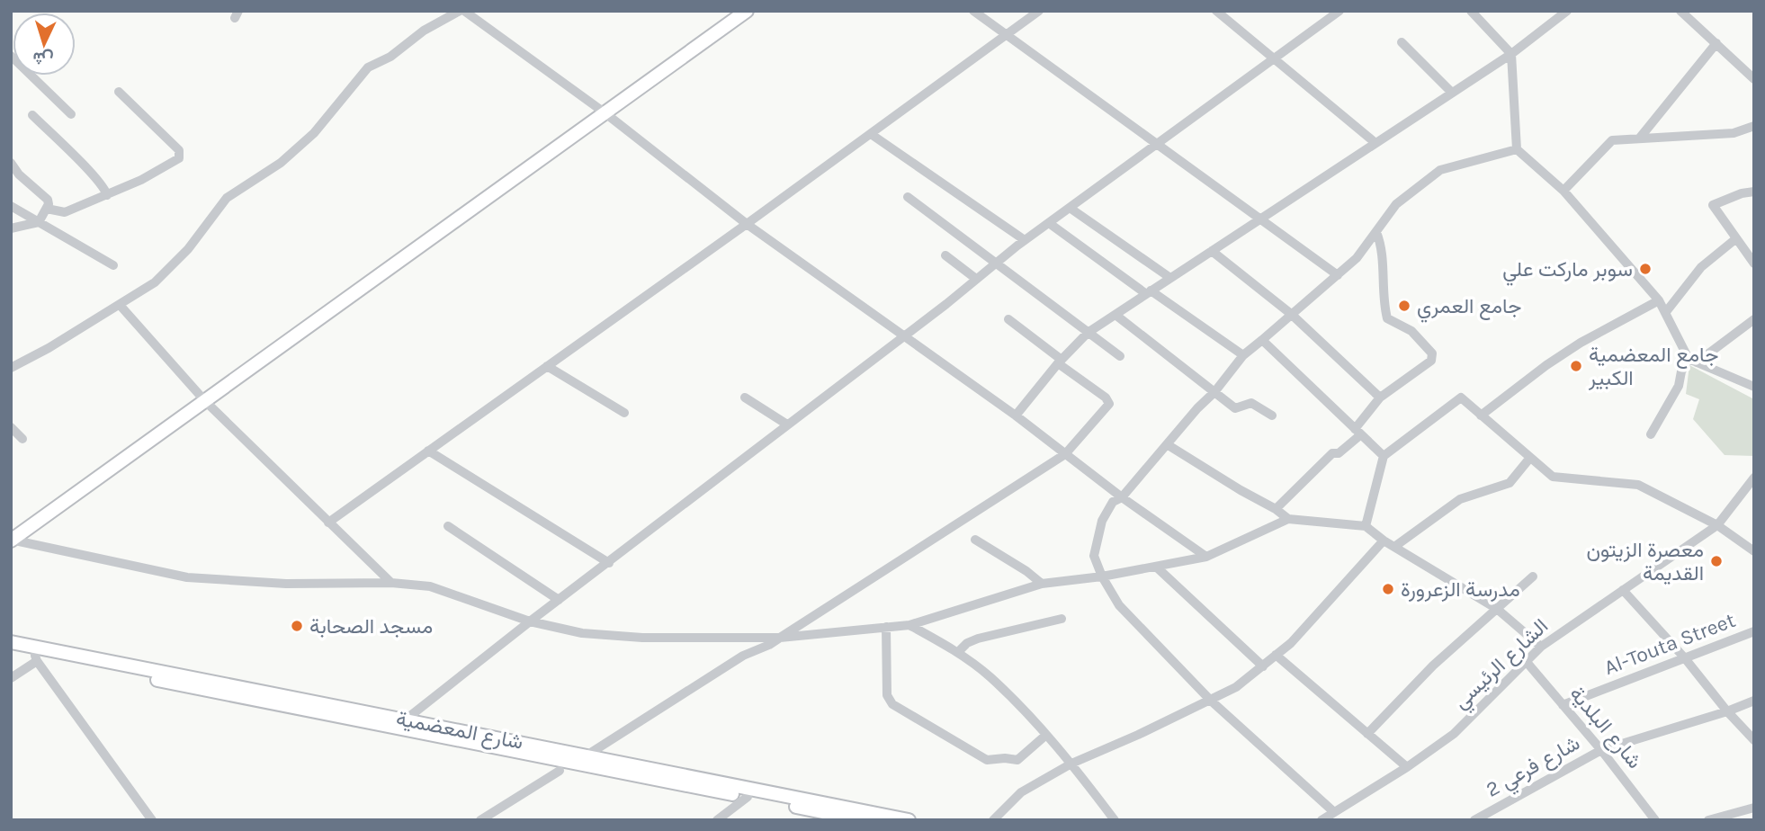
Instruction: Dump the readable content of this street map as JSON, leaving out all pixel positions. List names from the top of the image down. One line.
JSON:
{"streets":{"main road":["شارع المعضمية"],"street":["Al-Touta Street","الشارع الرئيسي","شارع البلدية","شارع فرعي 2"]},"crossings":[["Al-Touta Street","شارع البلدية"],["الشارع الرئيسي","شارع البلدية"],["شارع البلدية","شارع فرعي 2"]],"places":["سوبر ماركت علي","جامع العمري","جامع المعضمية الكبير","معصرة الزيتون القديمة","مدرسة الزعرورة","مسجد الصحابة"],"north":"bottom"}
